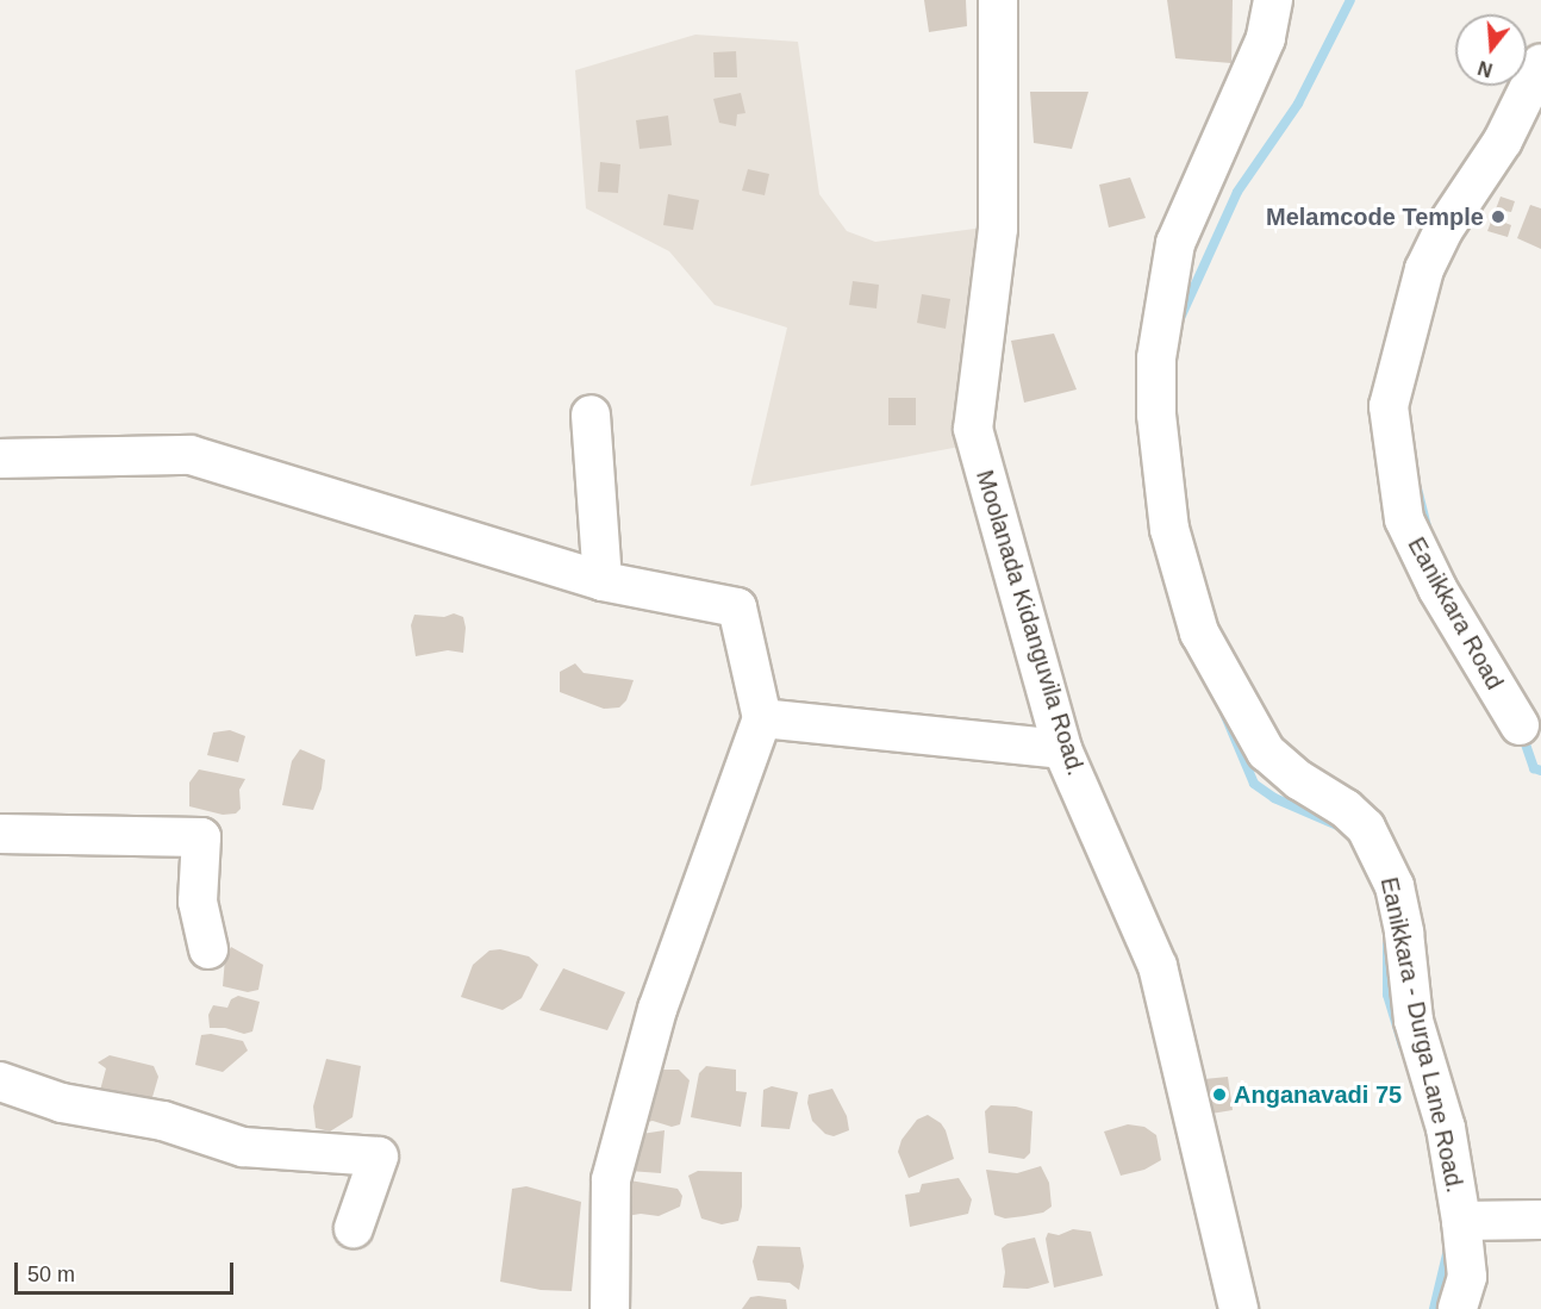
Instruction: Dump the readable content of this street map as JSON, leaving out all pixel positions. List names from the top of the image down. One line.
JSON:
{"streets":{"street":["Eanikkara Road","Moolanada Kidanguvila Road.","Eanikkara - Durga Lane Road."]},"places":["Melamcode Temple","Anganavadi 75"],"scale_bar":"50 m","north":"bottom"}
